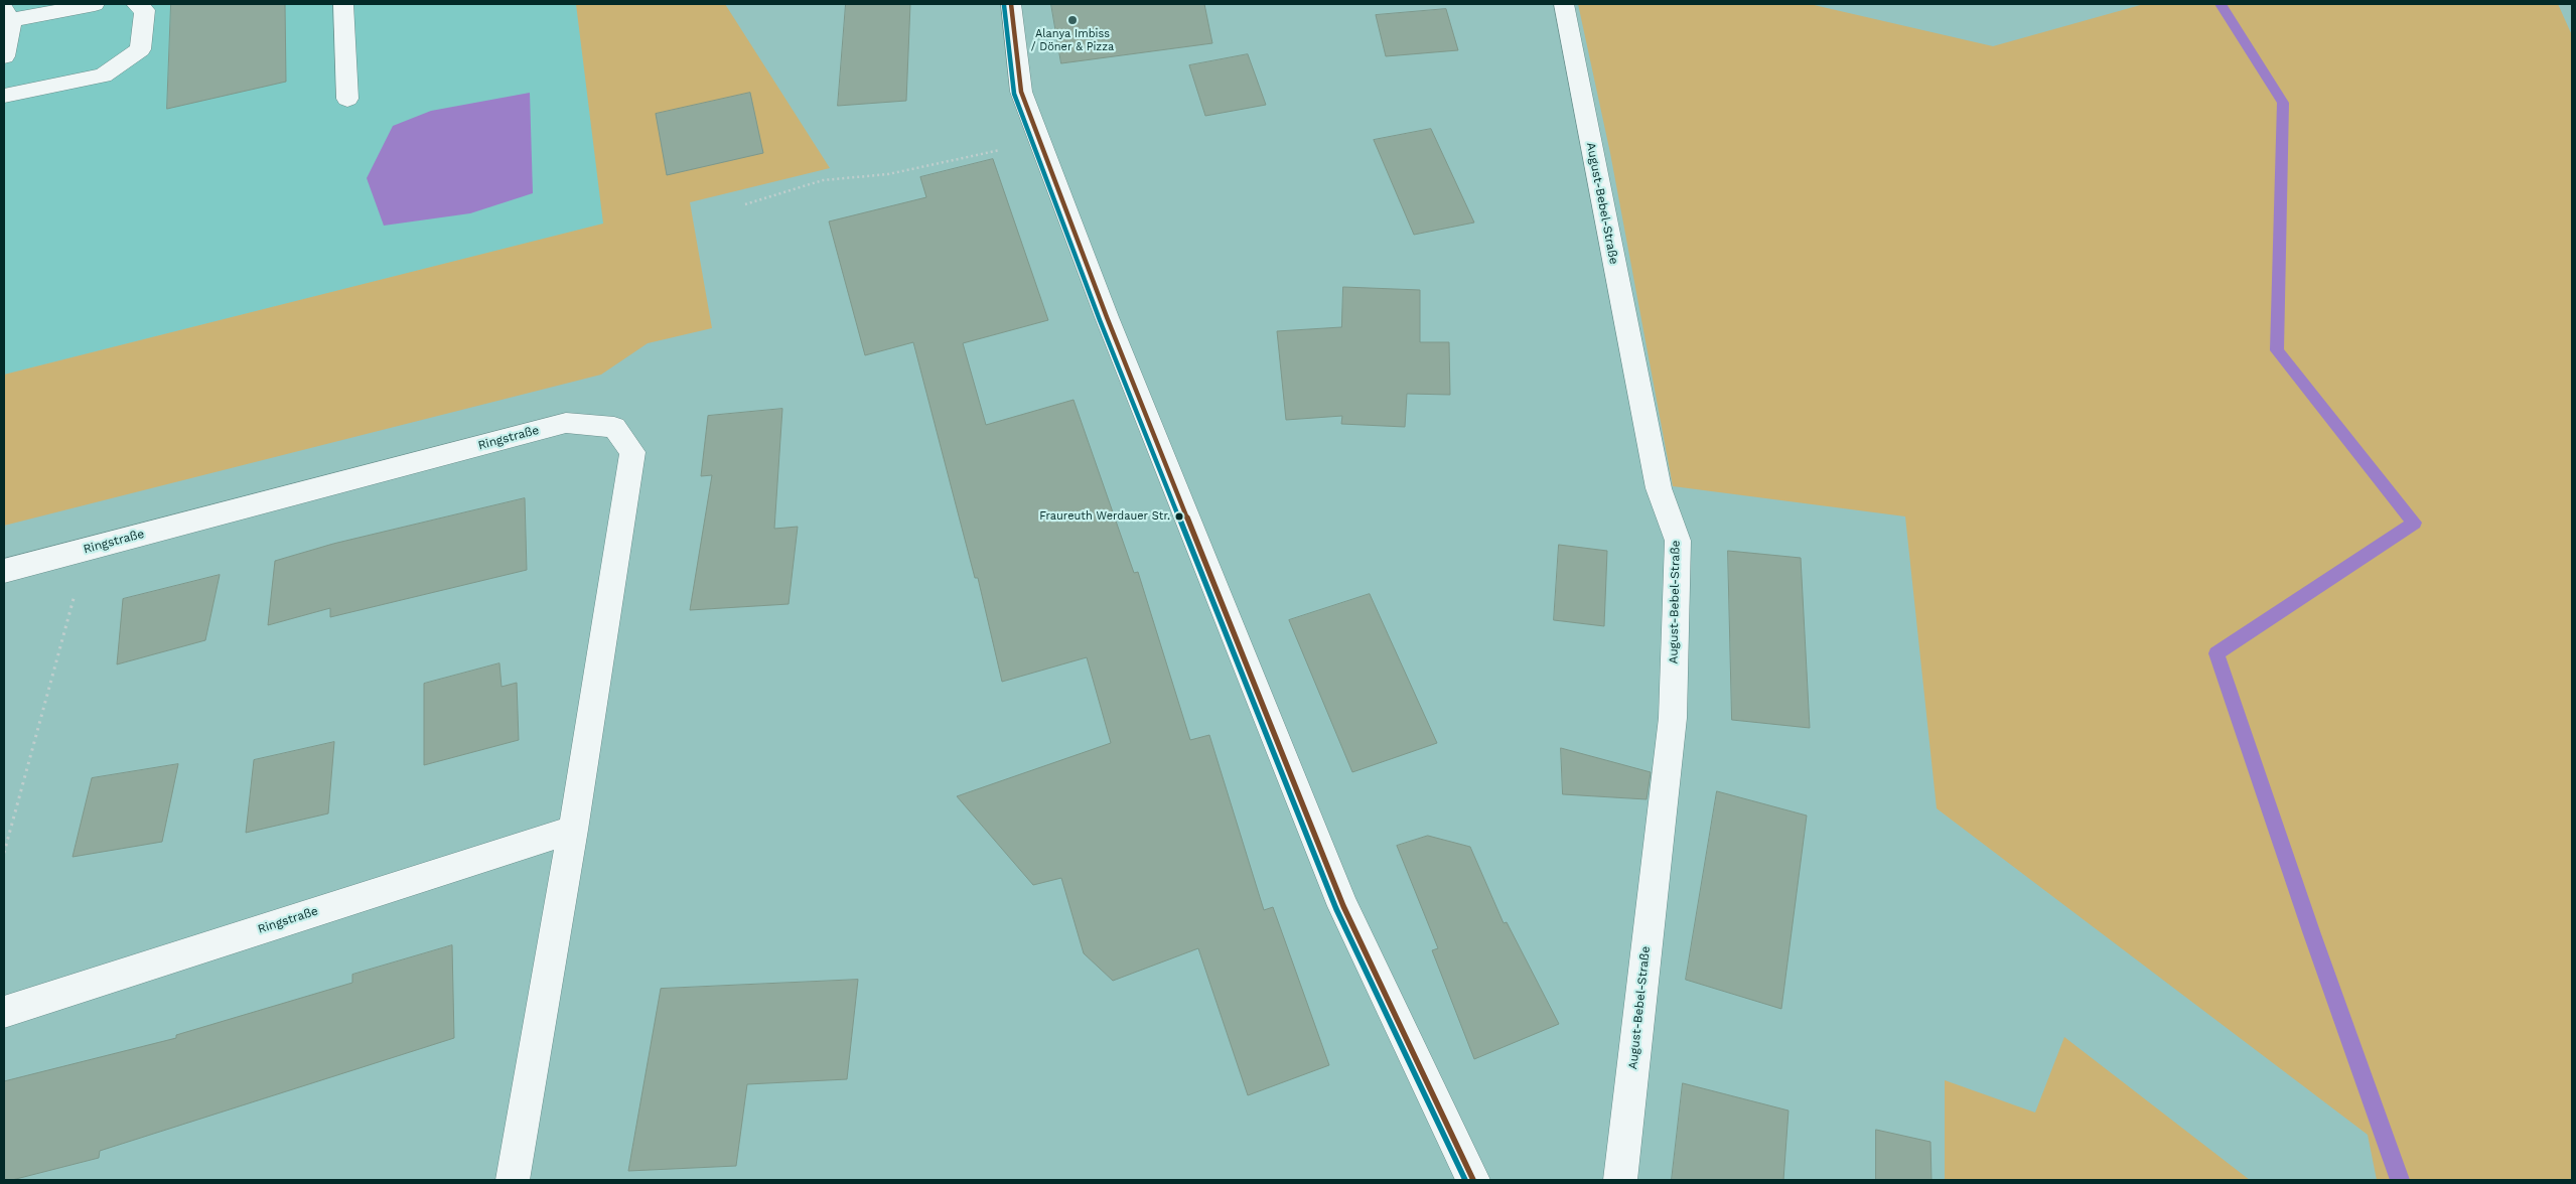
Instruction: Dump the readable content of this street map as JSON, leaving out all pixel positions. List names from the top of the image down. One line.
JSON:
{"streets":{"street":["August-Bebel-Straße","Ringstraße"]},"places":["Alanya Imbiss / Döner & Pizza","Fraureuth Werdauer Str."]}
